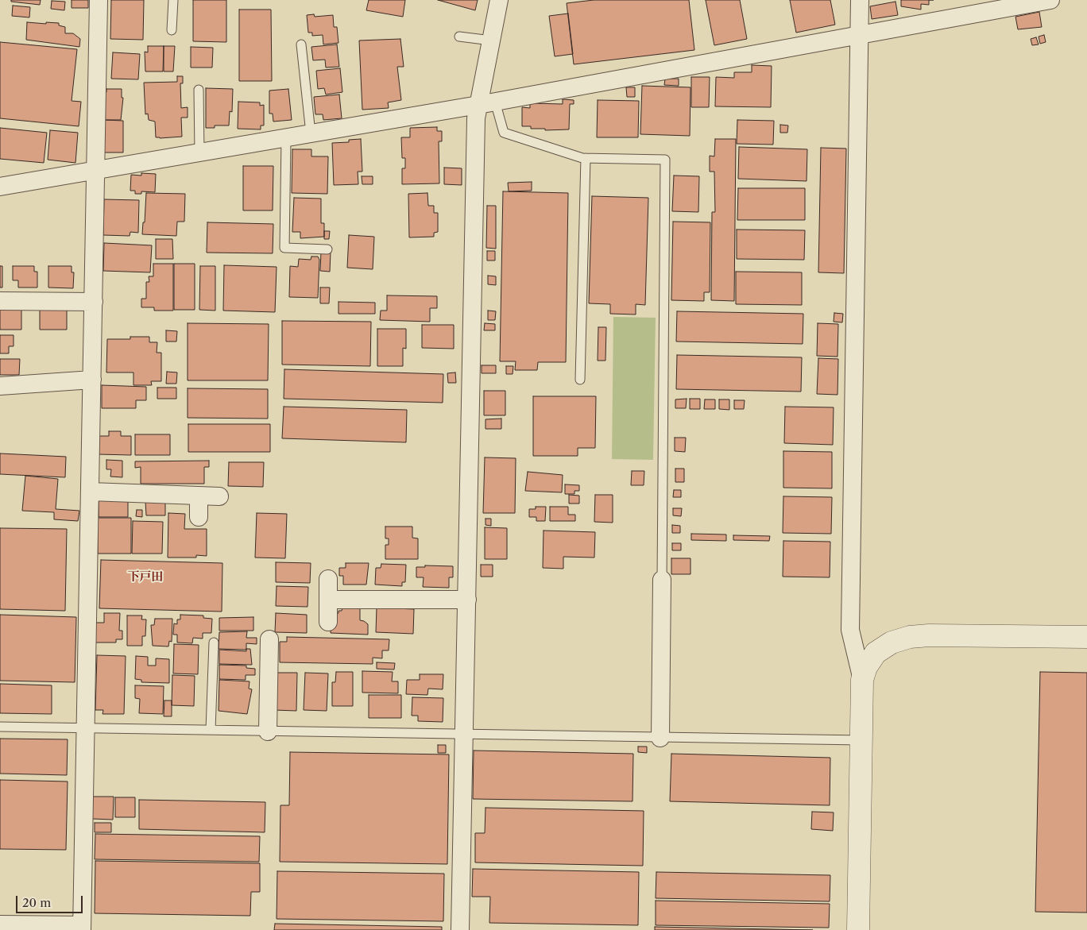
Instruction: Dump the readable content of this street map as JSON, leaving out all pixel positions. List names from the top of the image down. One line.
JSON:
{"districts":["下戸田"],"scale_bar":"20 m"}
